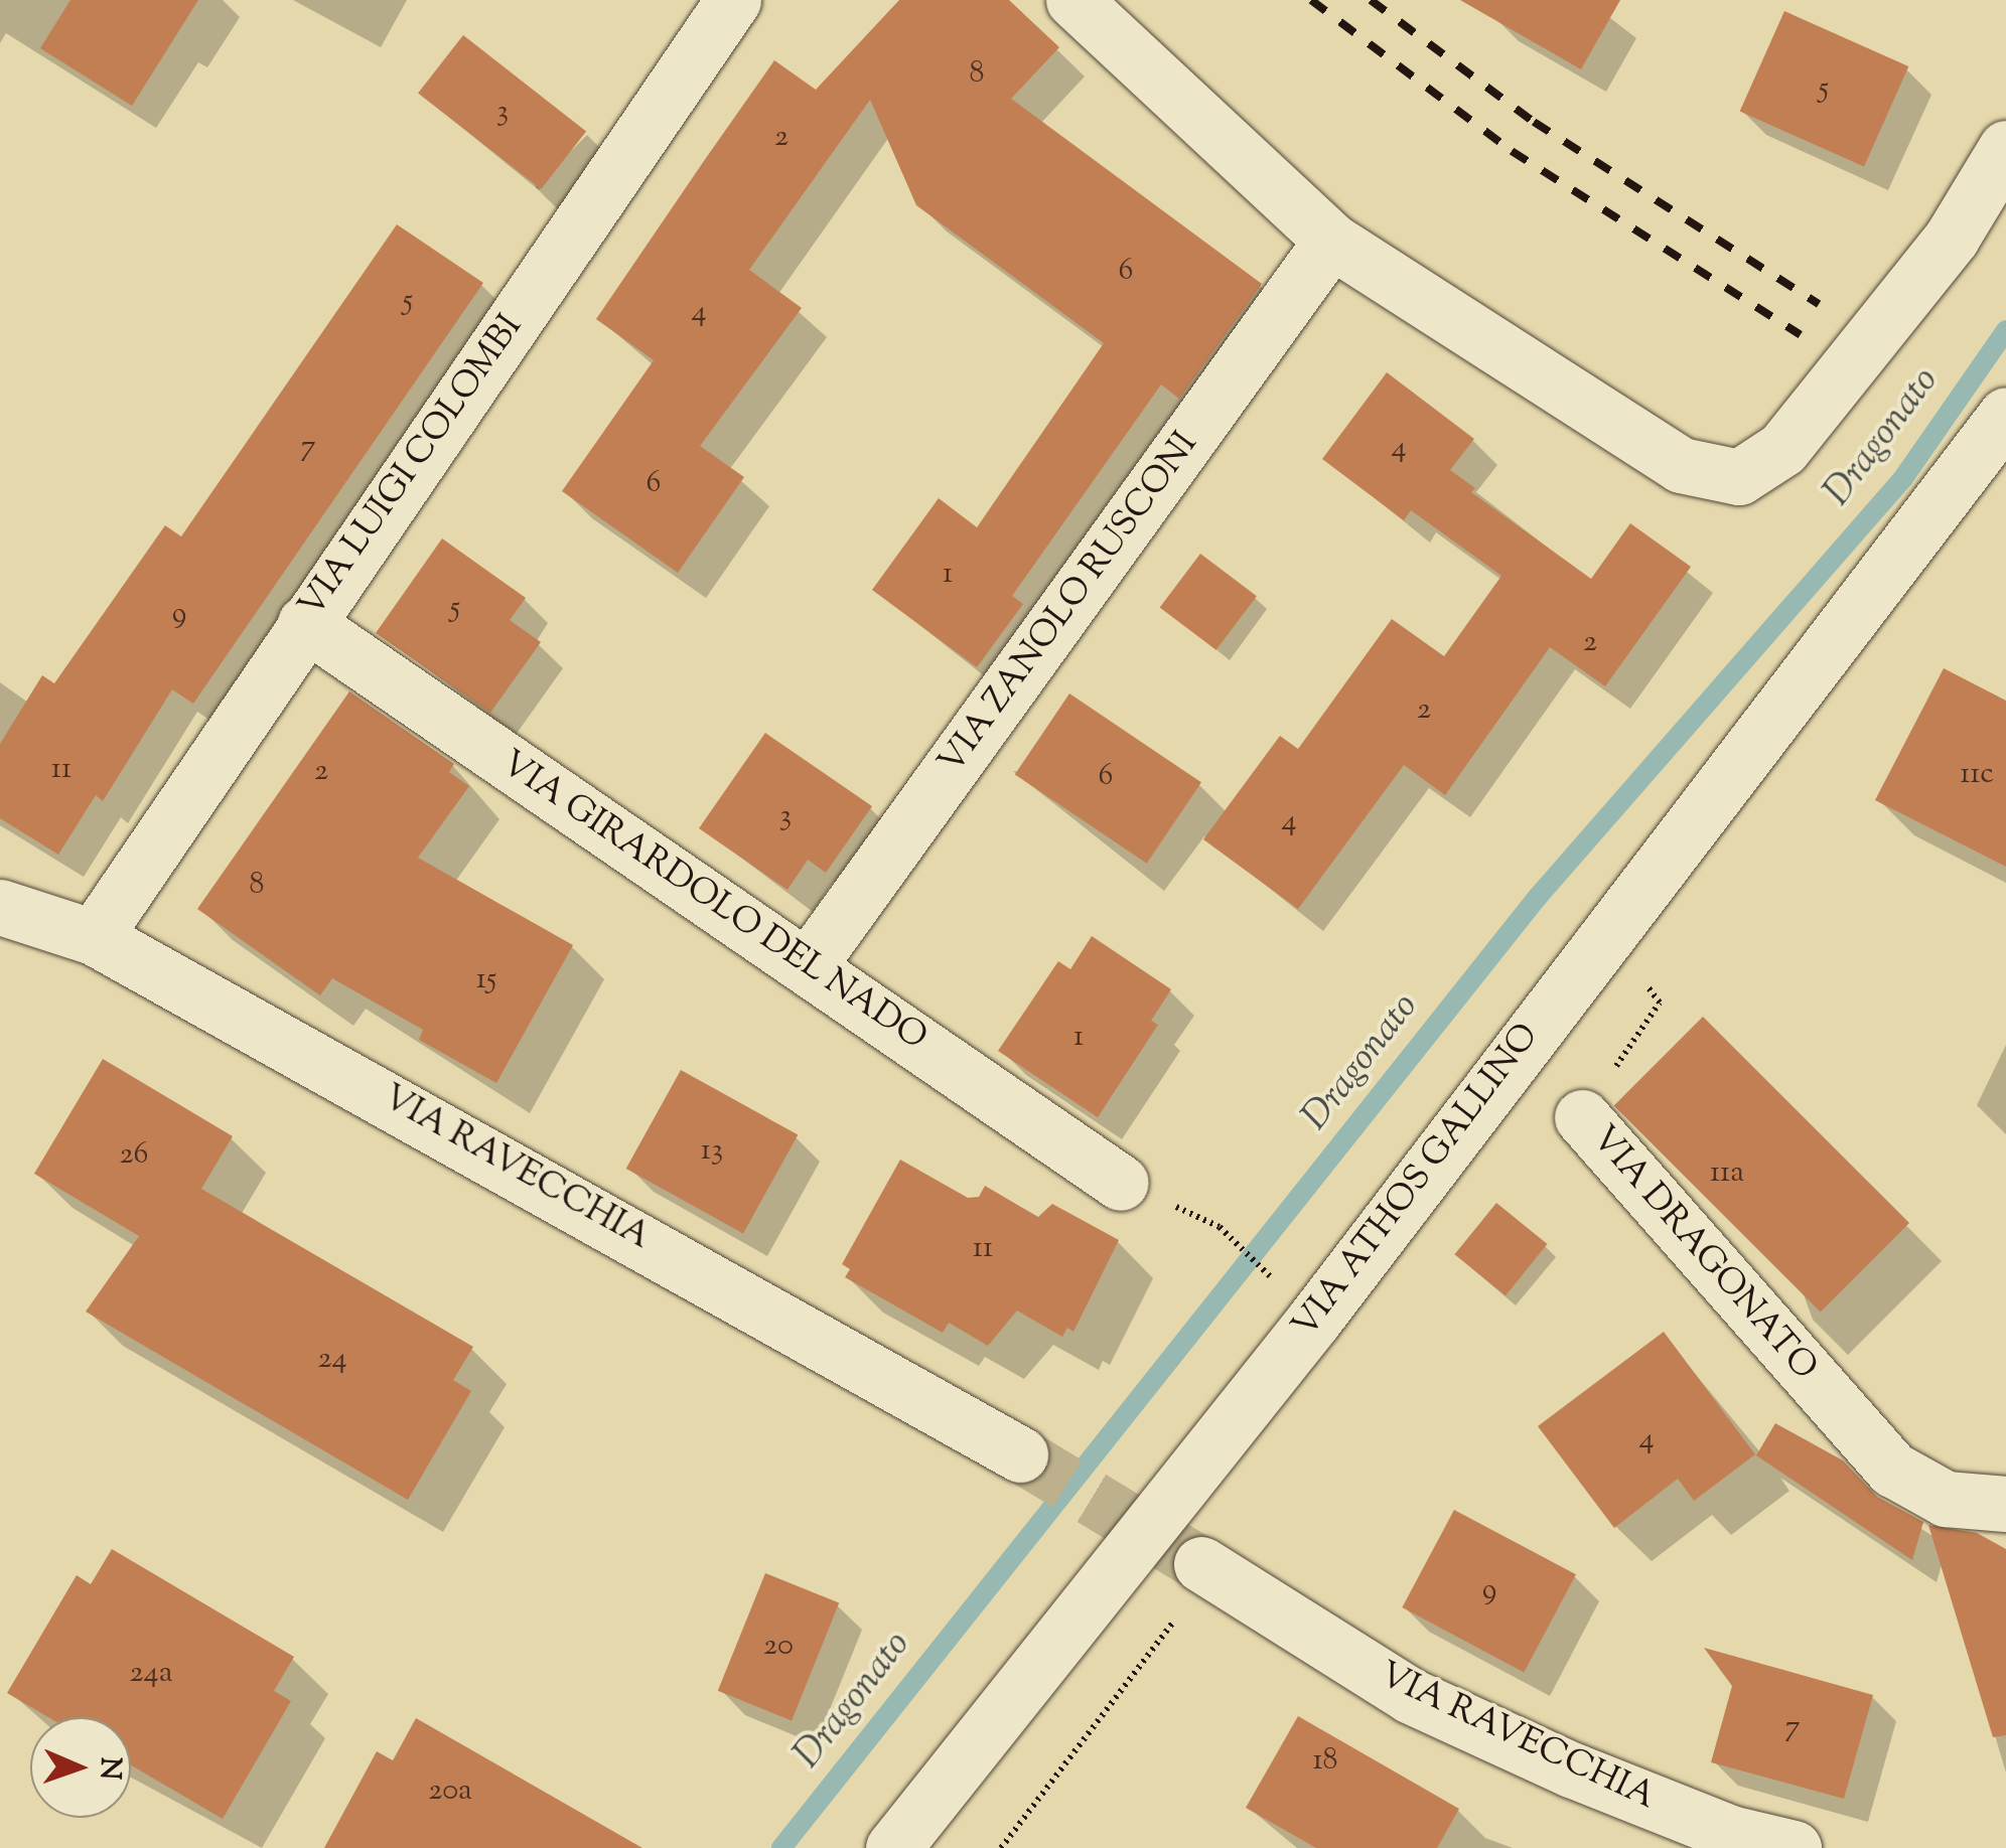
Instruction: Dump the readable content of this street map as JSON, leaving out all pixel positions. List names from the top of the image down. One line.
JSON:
{"streets":{"street":["VIA LUIGI COLOMBI","VIA ZANOLO RUSCONI","VIA GIRARDOLO DEL NADO","VIA RAVECCHIA","VIA ATHOS GALLINO","VIA DRAGONATO"]},"crossings":[["VIA LUIGI COLOMBI","VIA GIRARDOLO DEL NADO"],["VIA LUIGI COLOMBI","VIA RAVECCHIA"],["VIA ZANOLO RUSCONI","VIA GIRARDOLO DEL NADO"],["VIA ATHOS GALLINO","VIA DRAGONATO"]],"water":["Dragonato"],"house_numbers":["8","5","3","2","6","5","4","7","4","6","1","5","9","2","2","11","2","11c","6","3","4","8","15","1","13","26","11a","11","24","4","9","20","24a","7","18","20a"],"north":"right"}
